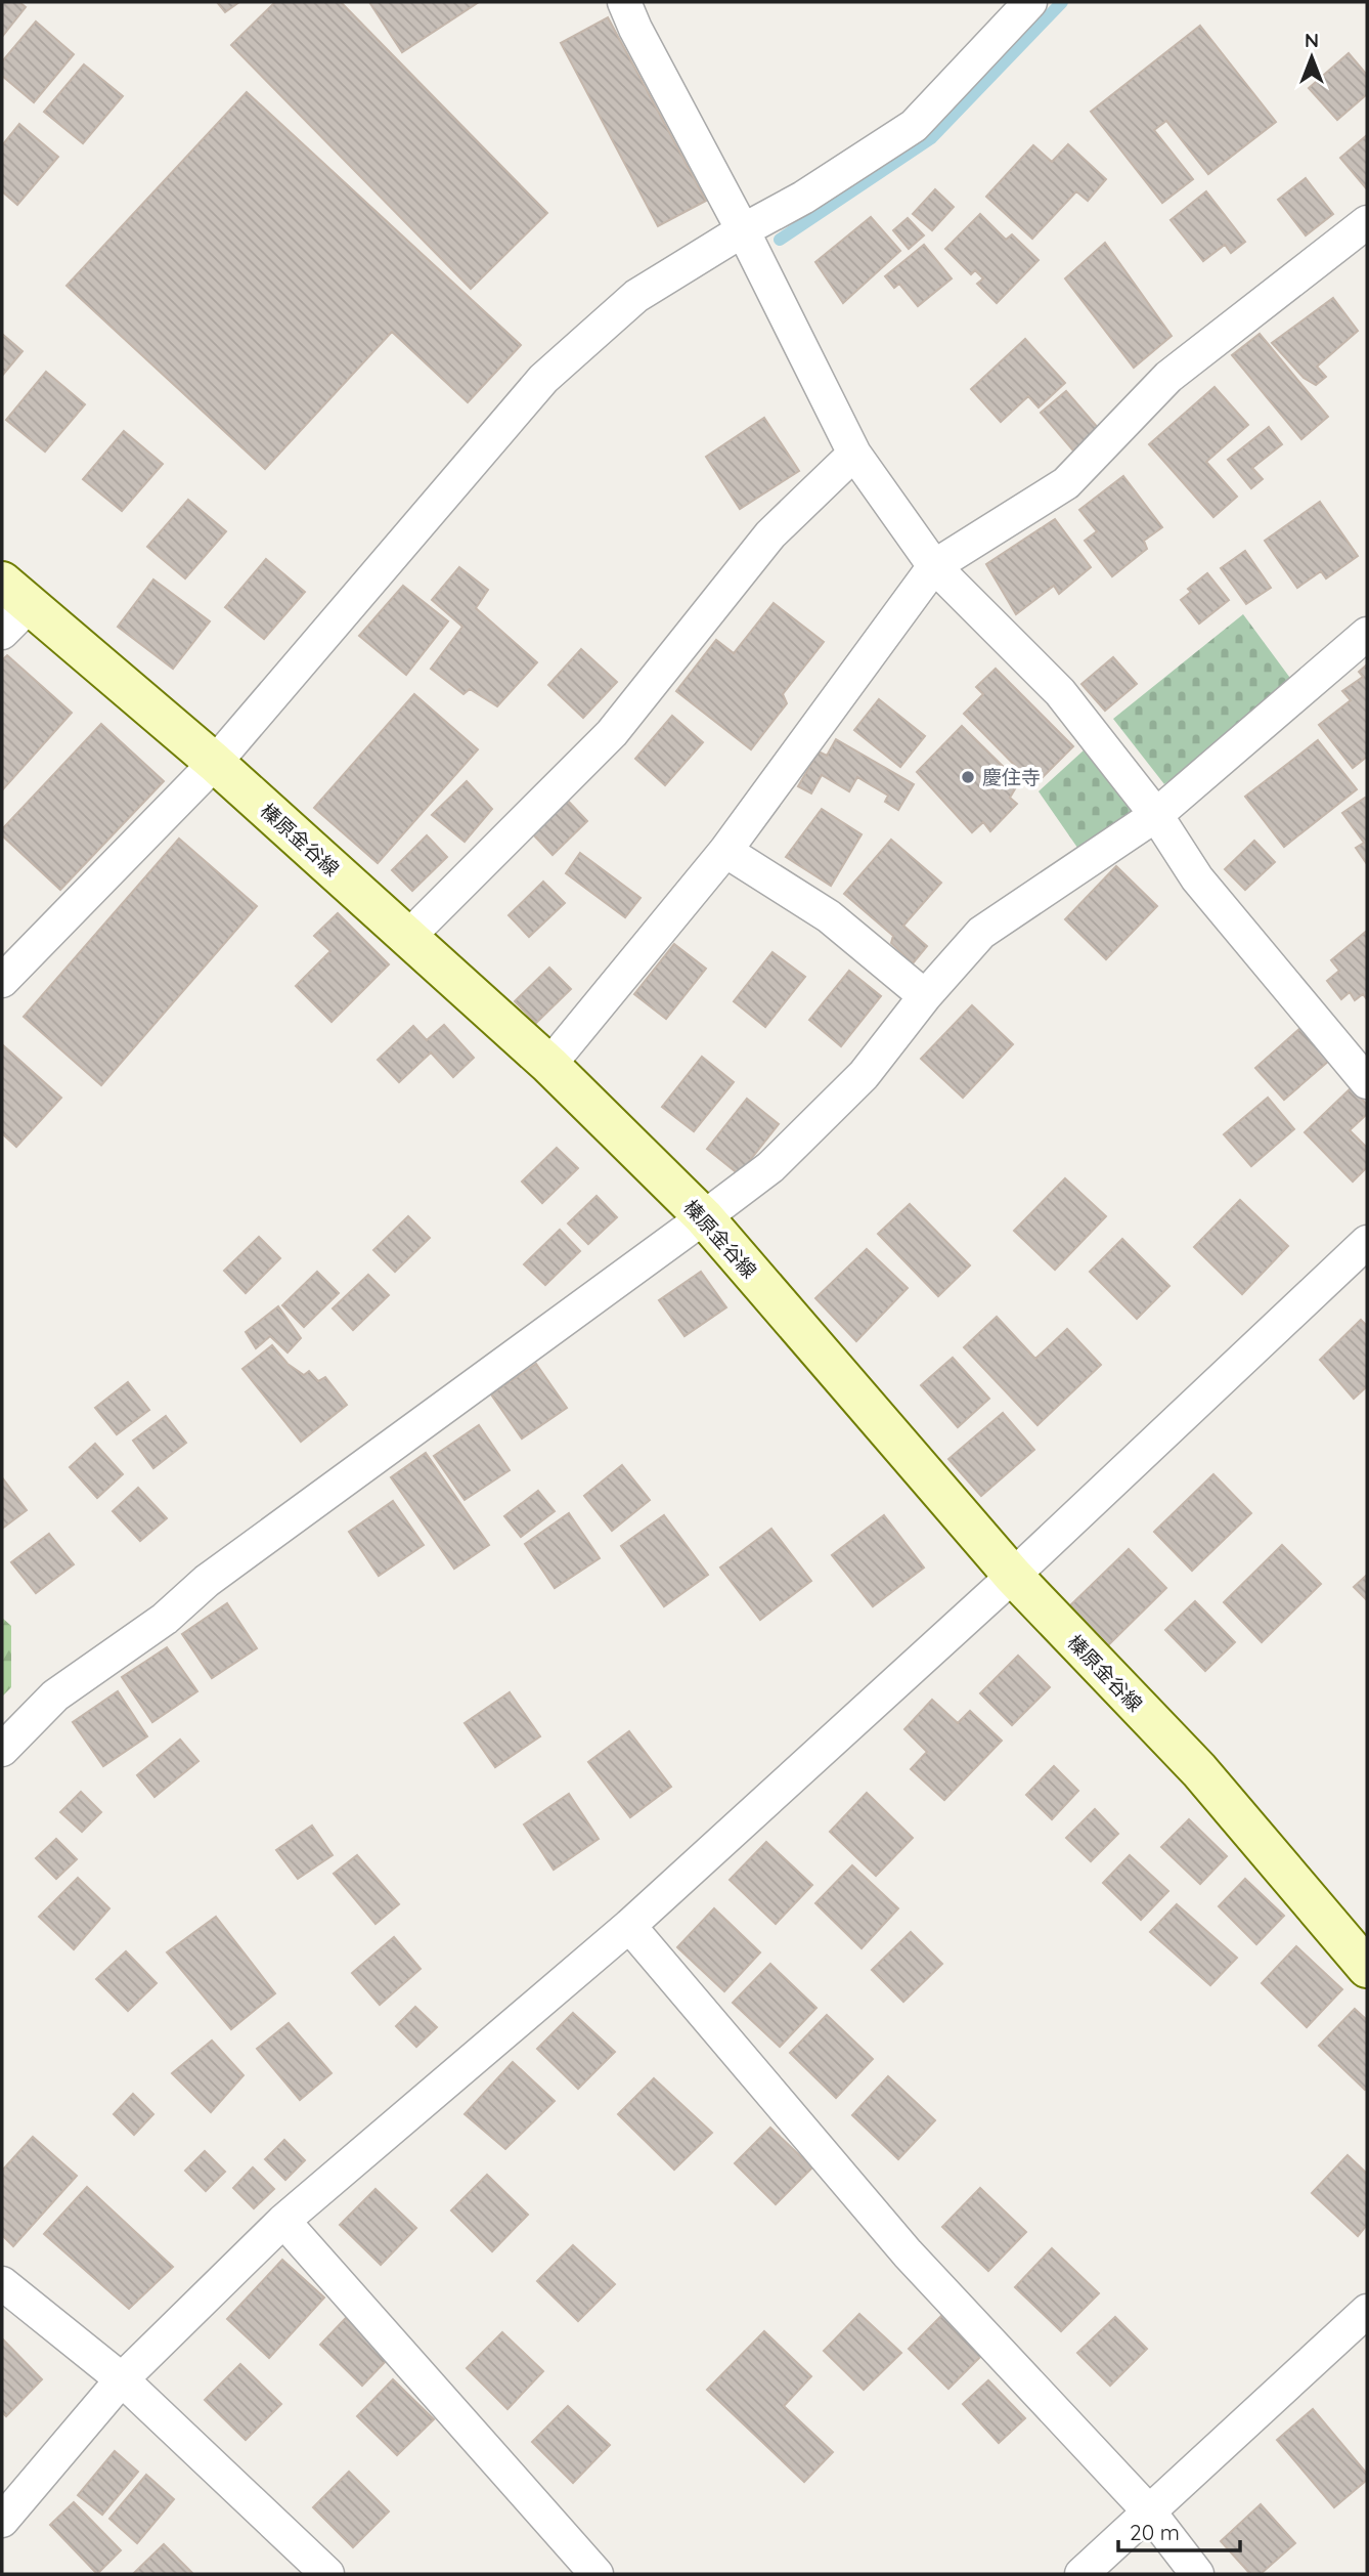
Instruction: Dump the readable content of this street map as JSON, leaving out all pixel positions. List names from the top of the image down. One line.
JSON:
{"streets":{"main road":["榛原金谷線"]},"places":["慶住寺"],"scale_bar":"20 m","north":"top"}
